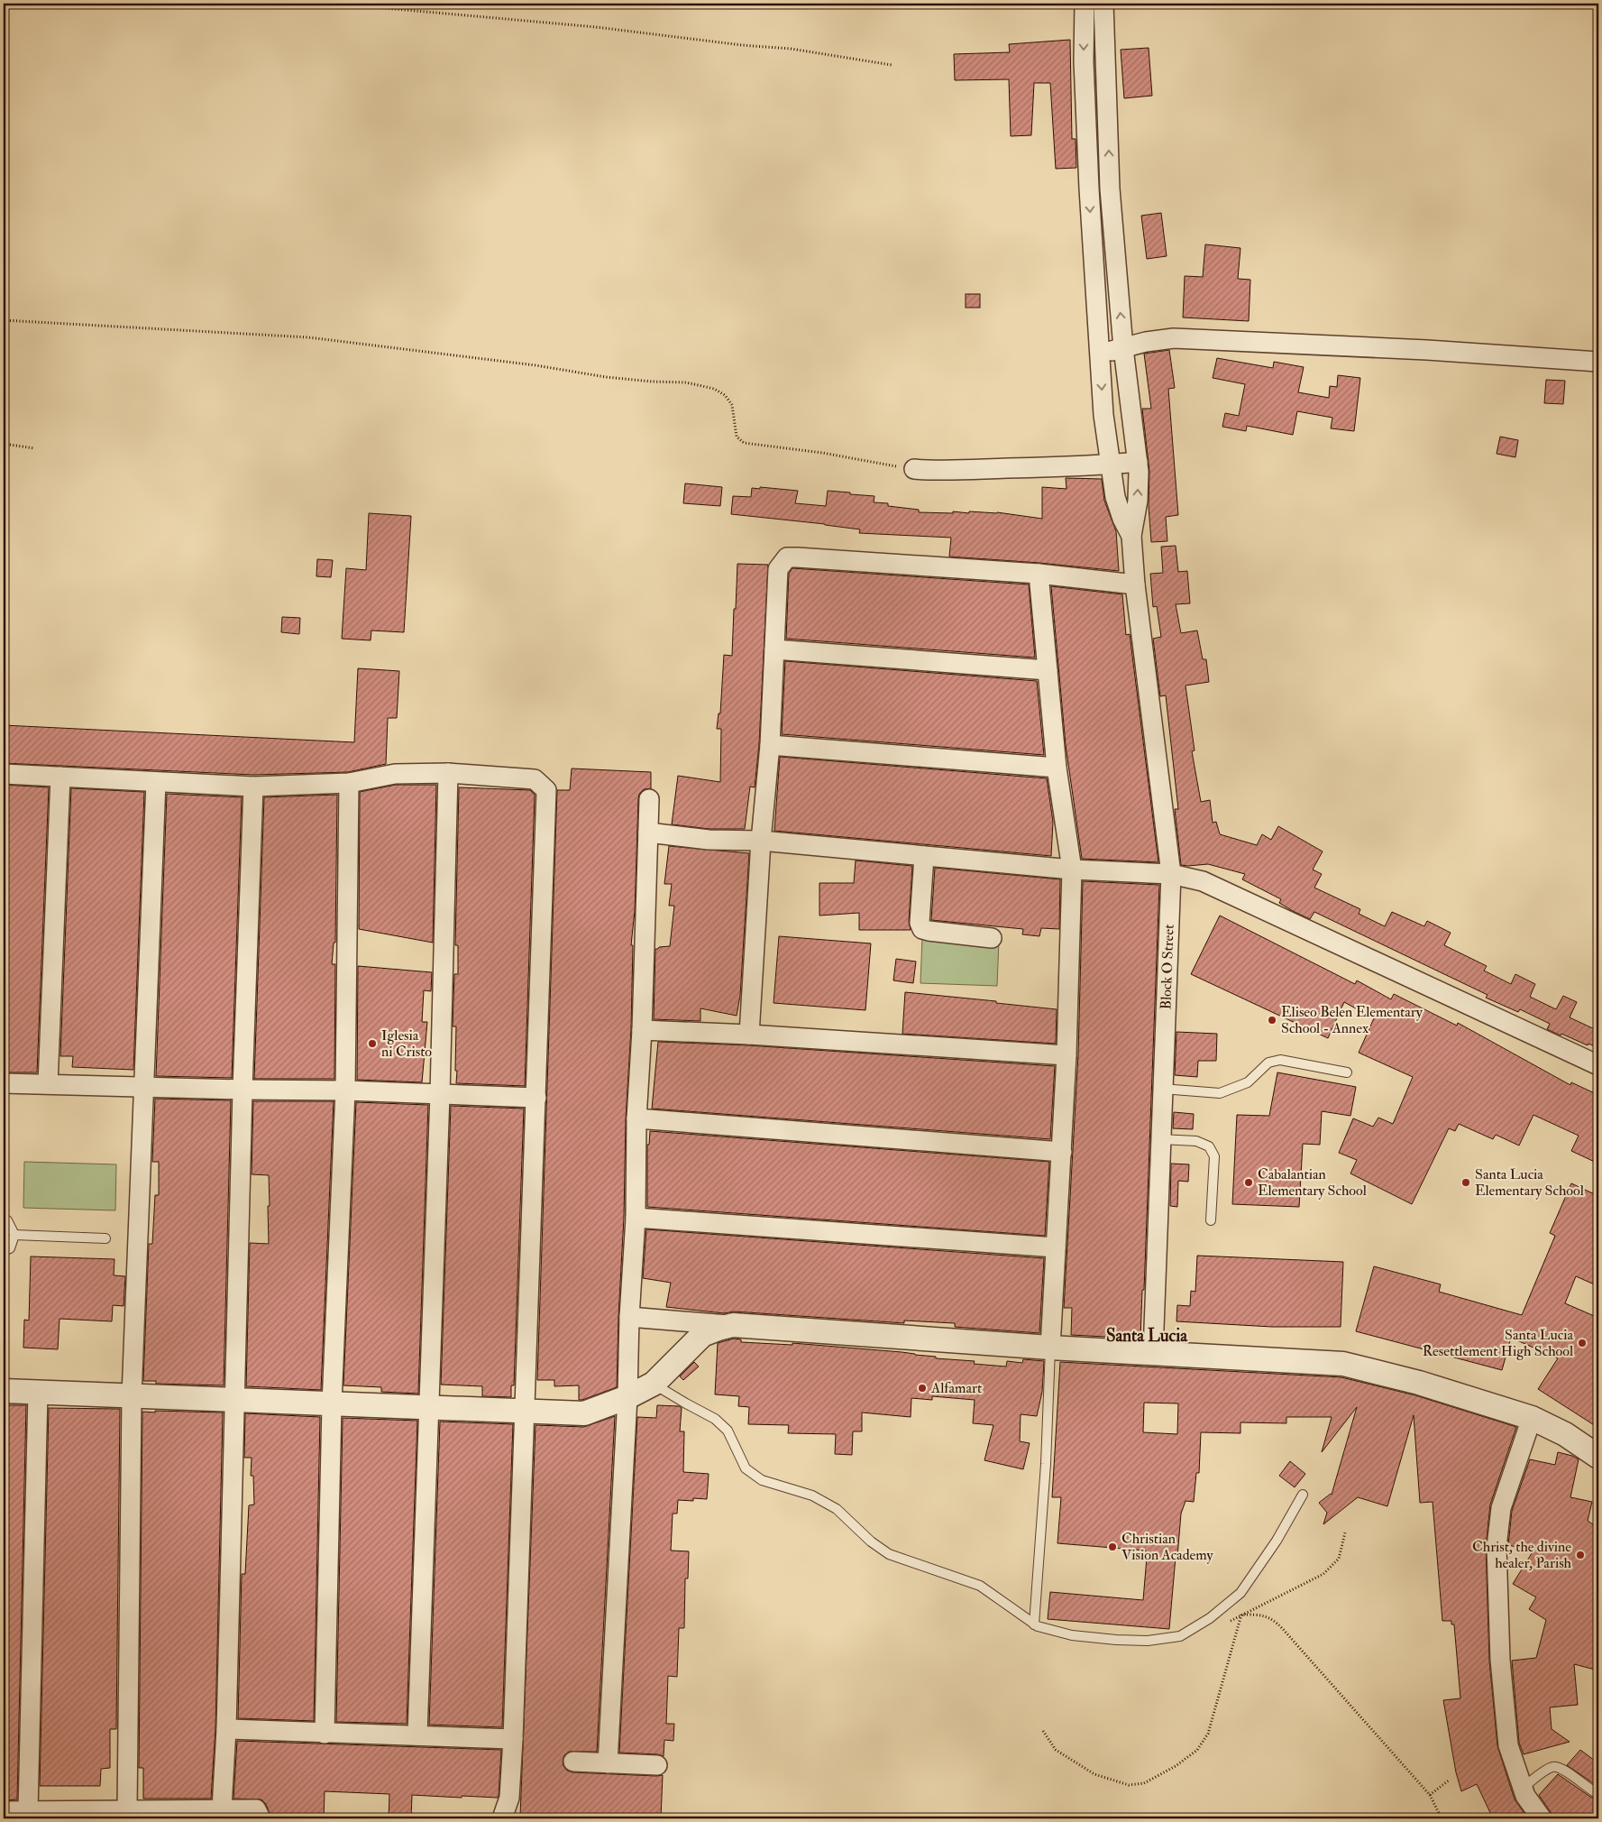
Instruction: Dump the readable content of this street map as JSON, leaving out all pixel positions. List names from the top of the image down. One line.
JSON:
{"streets":{"street":["Block O Street"]},"districts":["Santa Lucia"],"places":["Eliseo Belen Elementary School - Annex","Iglesia ni Cristo","Cabalantian Elementary School","Santa Lucia Elementary School","Santa Lucia Resettlement High School","Alfamart","Christian Vision Academy","Christ, the divine healer, Parish"]}
